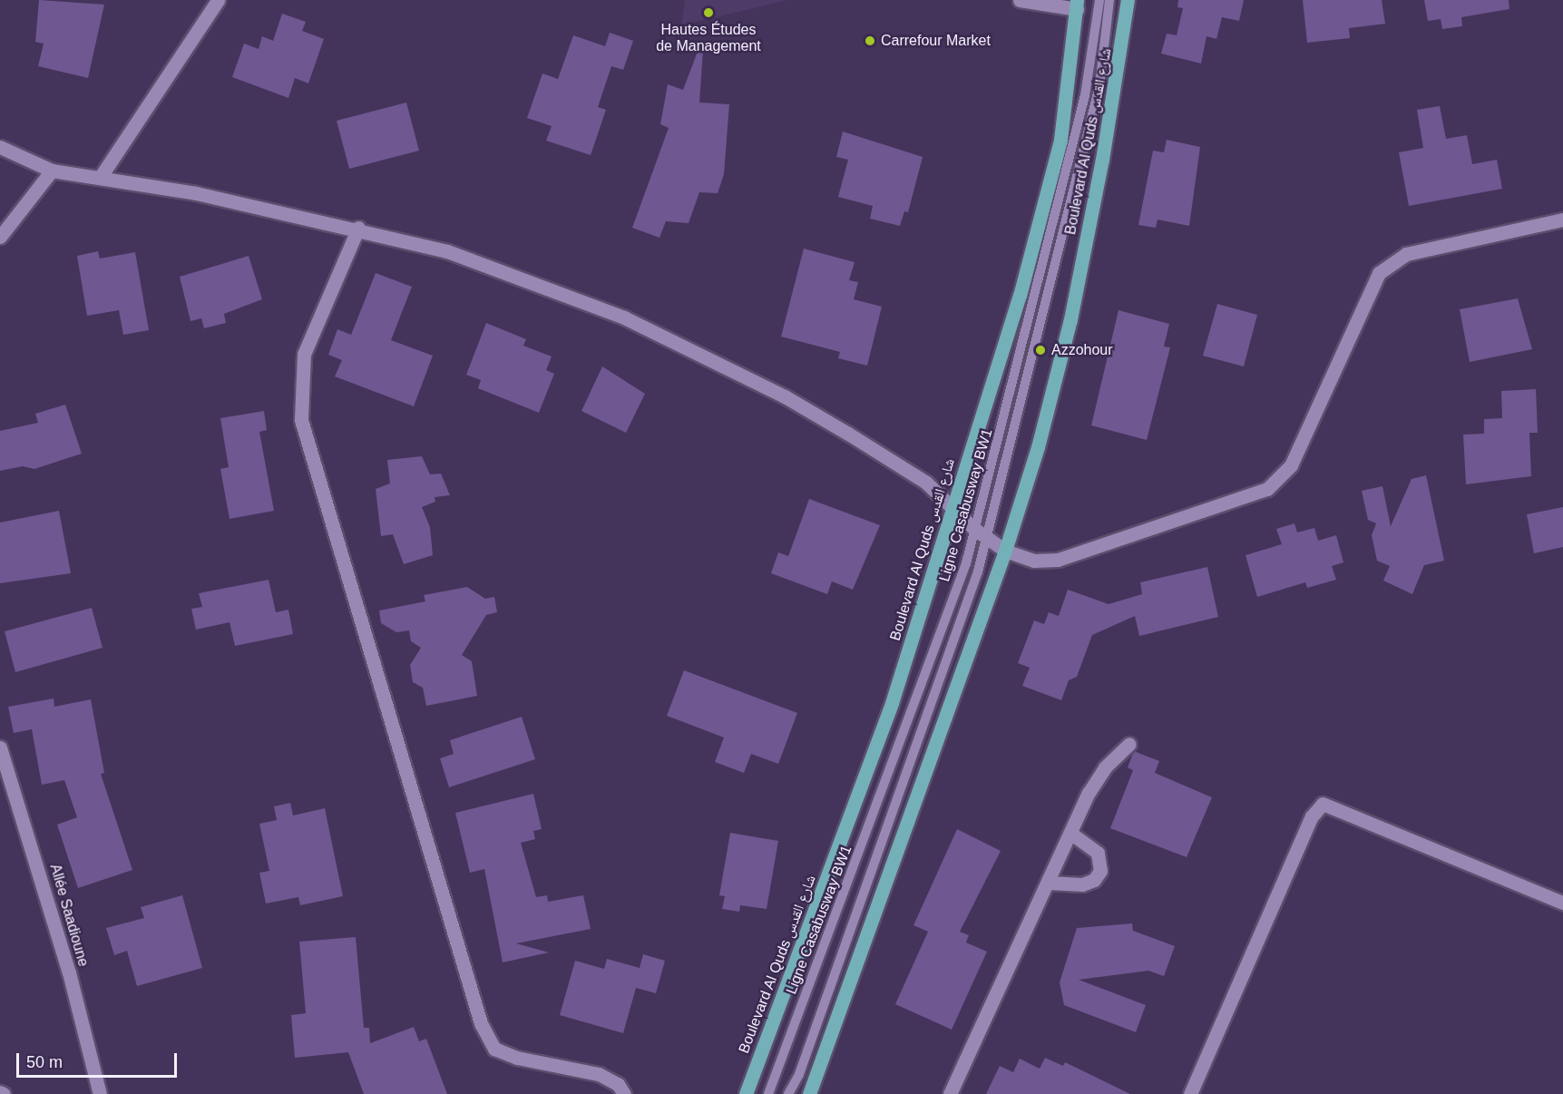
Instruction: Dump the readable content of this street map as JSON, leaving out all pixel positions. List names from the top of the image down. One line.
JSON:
{"streets":{"main road":["Boulevard Al Quds شارع القدس"],"street":["Allée Saadioune"],"lane":["Ligne Casabusway BW1"]},"places":["Hautes Études de Management","Carrefour Market","Azzohour"],"scale_bar":"50 m"}
